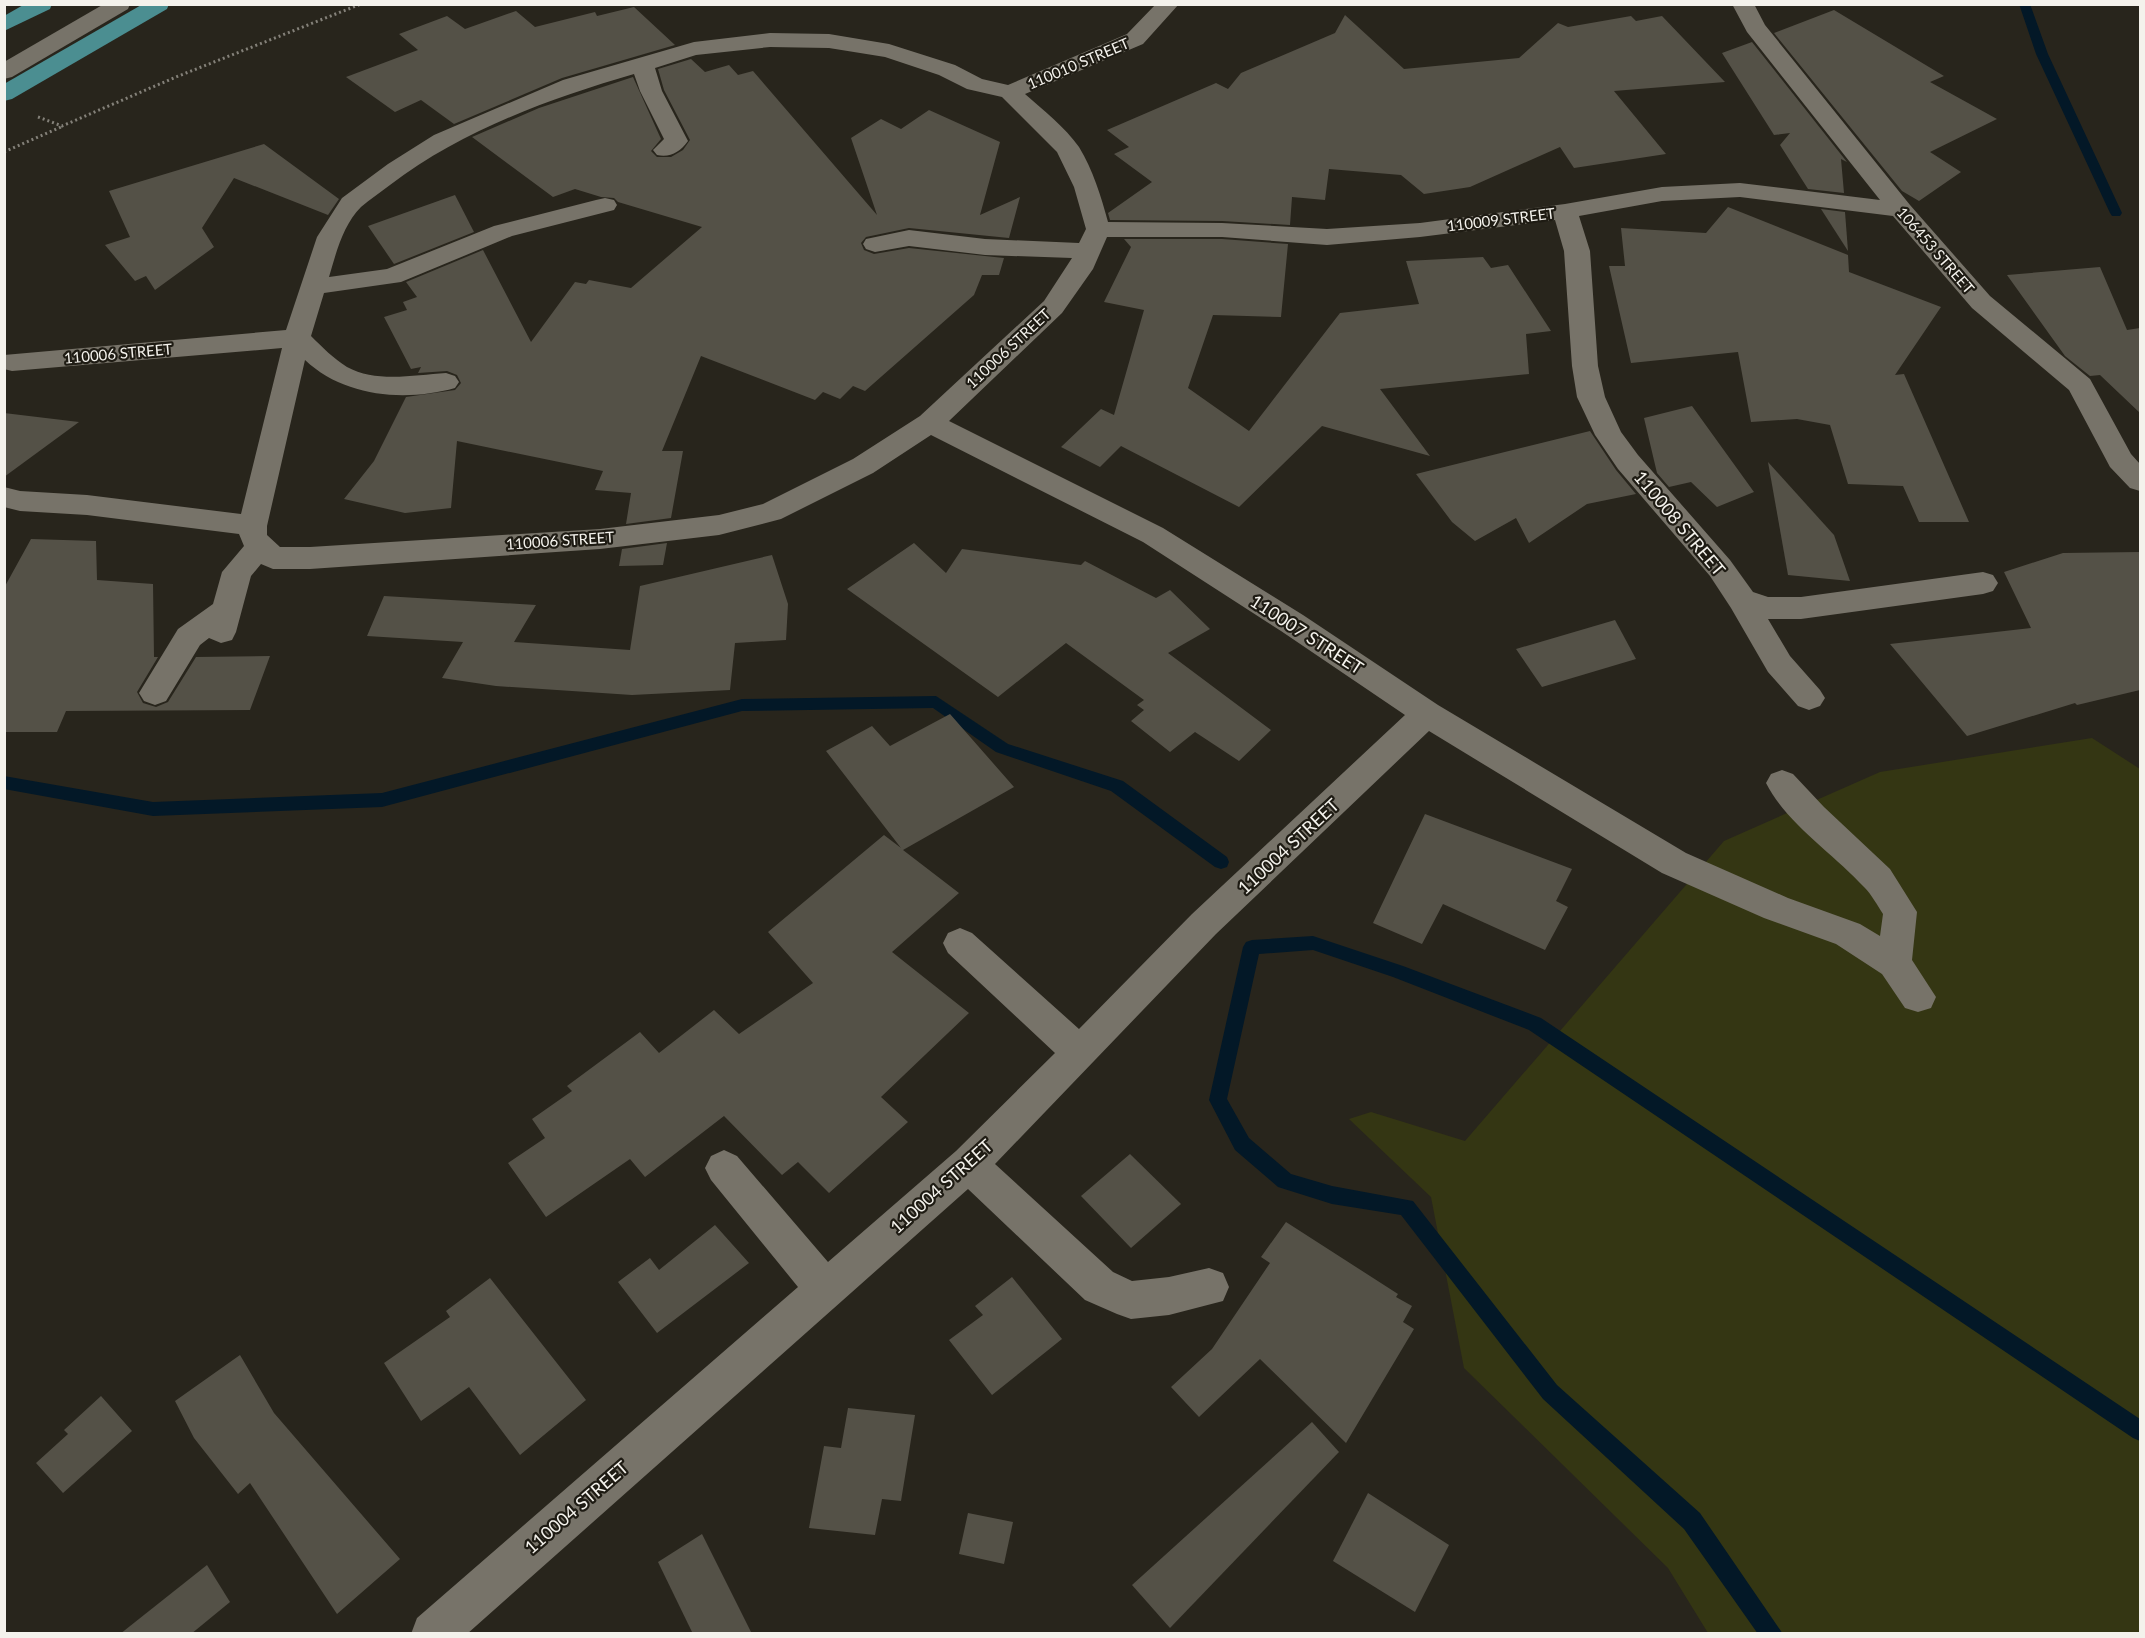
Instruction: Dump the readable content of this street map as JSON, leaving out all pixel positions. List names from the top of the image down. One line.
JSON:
{"streets":{"street":["110010 STREET","110009 STREET","106453 STREET","110006 STREET","110008 STREET","110007 STREET","110004 STREET"]},"crossings":[["110009 STREET","106453 STREET"],["110009 STREET","110006 STREET"],["110009 STREET","110008 STREET"],["110006 STREET","110007 STREET"],["110007 STREET","110004 STREET"]]}
